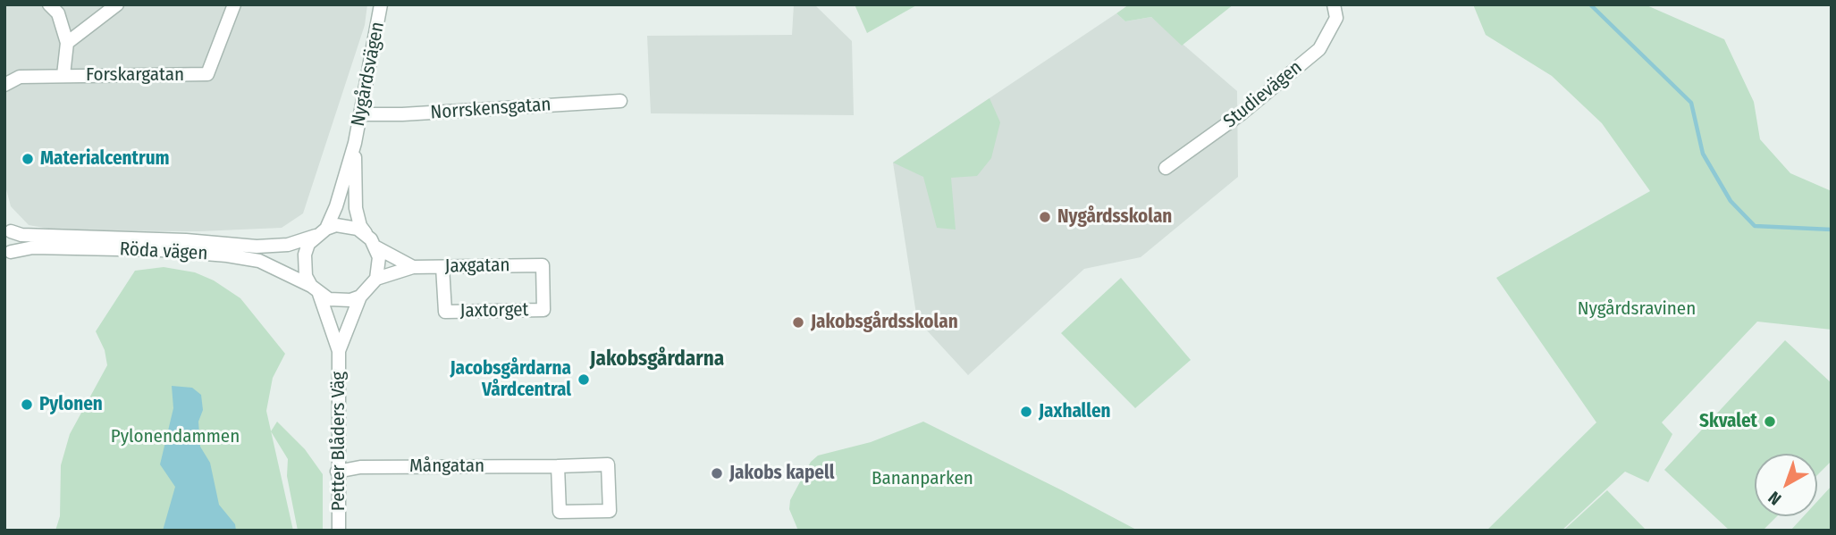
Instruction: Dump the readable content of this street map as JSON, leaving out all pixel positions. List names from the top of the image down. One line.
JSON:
{"streets":{"street":["Nygårdsvägen","Forskargatan","Studievägen","Norrskensgatan","Röda vägen","Jaxgatan","Jaxtorget","Petter Blåders Väg","Mångatan"]},"crossings":[["Nygårdsvägen","Norrskensgatan"],["Nygårdsvägen","Röda vägen"],["Nygårdsvägen","Jaxgatan"],["Nygårdsvägen","Petter Blåders Väg"],["Röda vägen","Jaxgatan"],["Röda vägen","Petter Blåders Väg"],["Jaxgatan","Jaxtorget"],["Jaxgatan","Petter Blåders Väg"],["Petter Blåders Väg","Mångatan"]],"districts":["Jakobsgårdarna"],"parks":["Nygårdsravinen","Pylonendammen","Bananparken"],"places":["Materialcentrum","Nygårdsskolan","Jakobsgårdsskolan","Jacobsgårdarna Vårdcentral","Pylonen","Jaxhallen","Skvalet","Jakobs kapell"],"north":"bottom left"}
